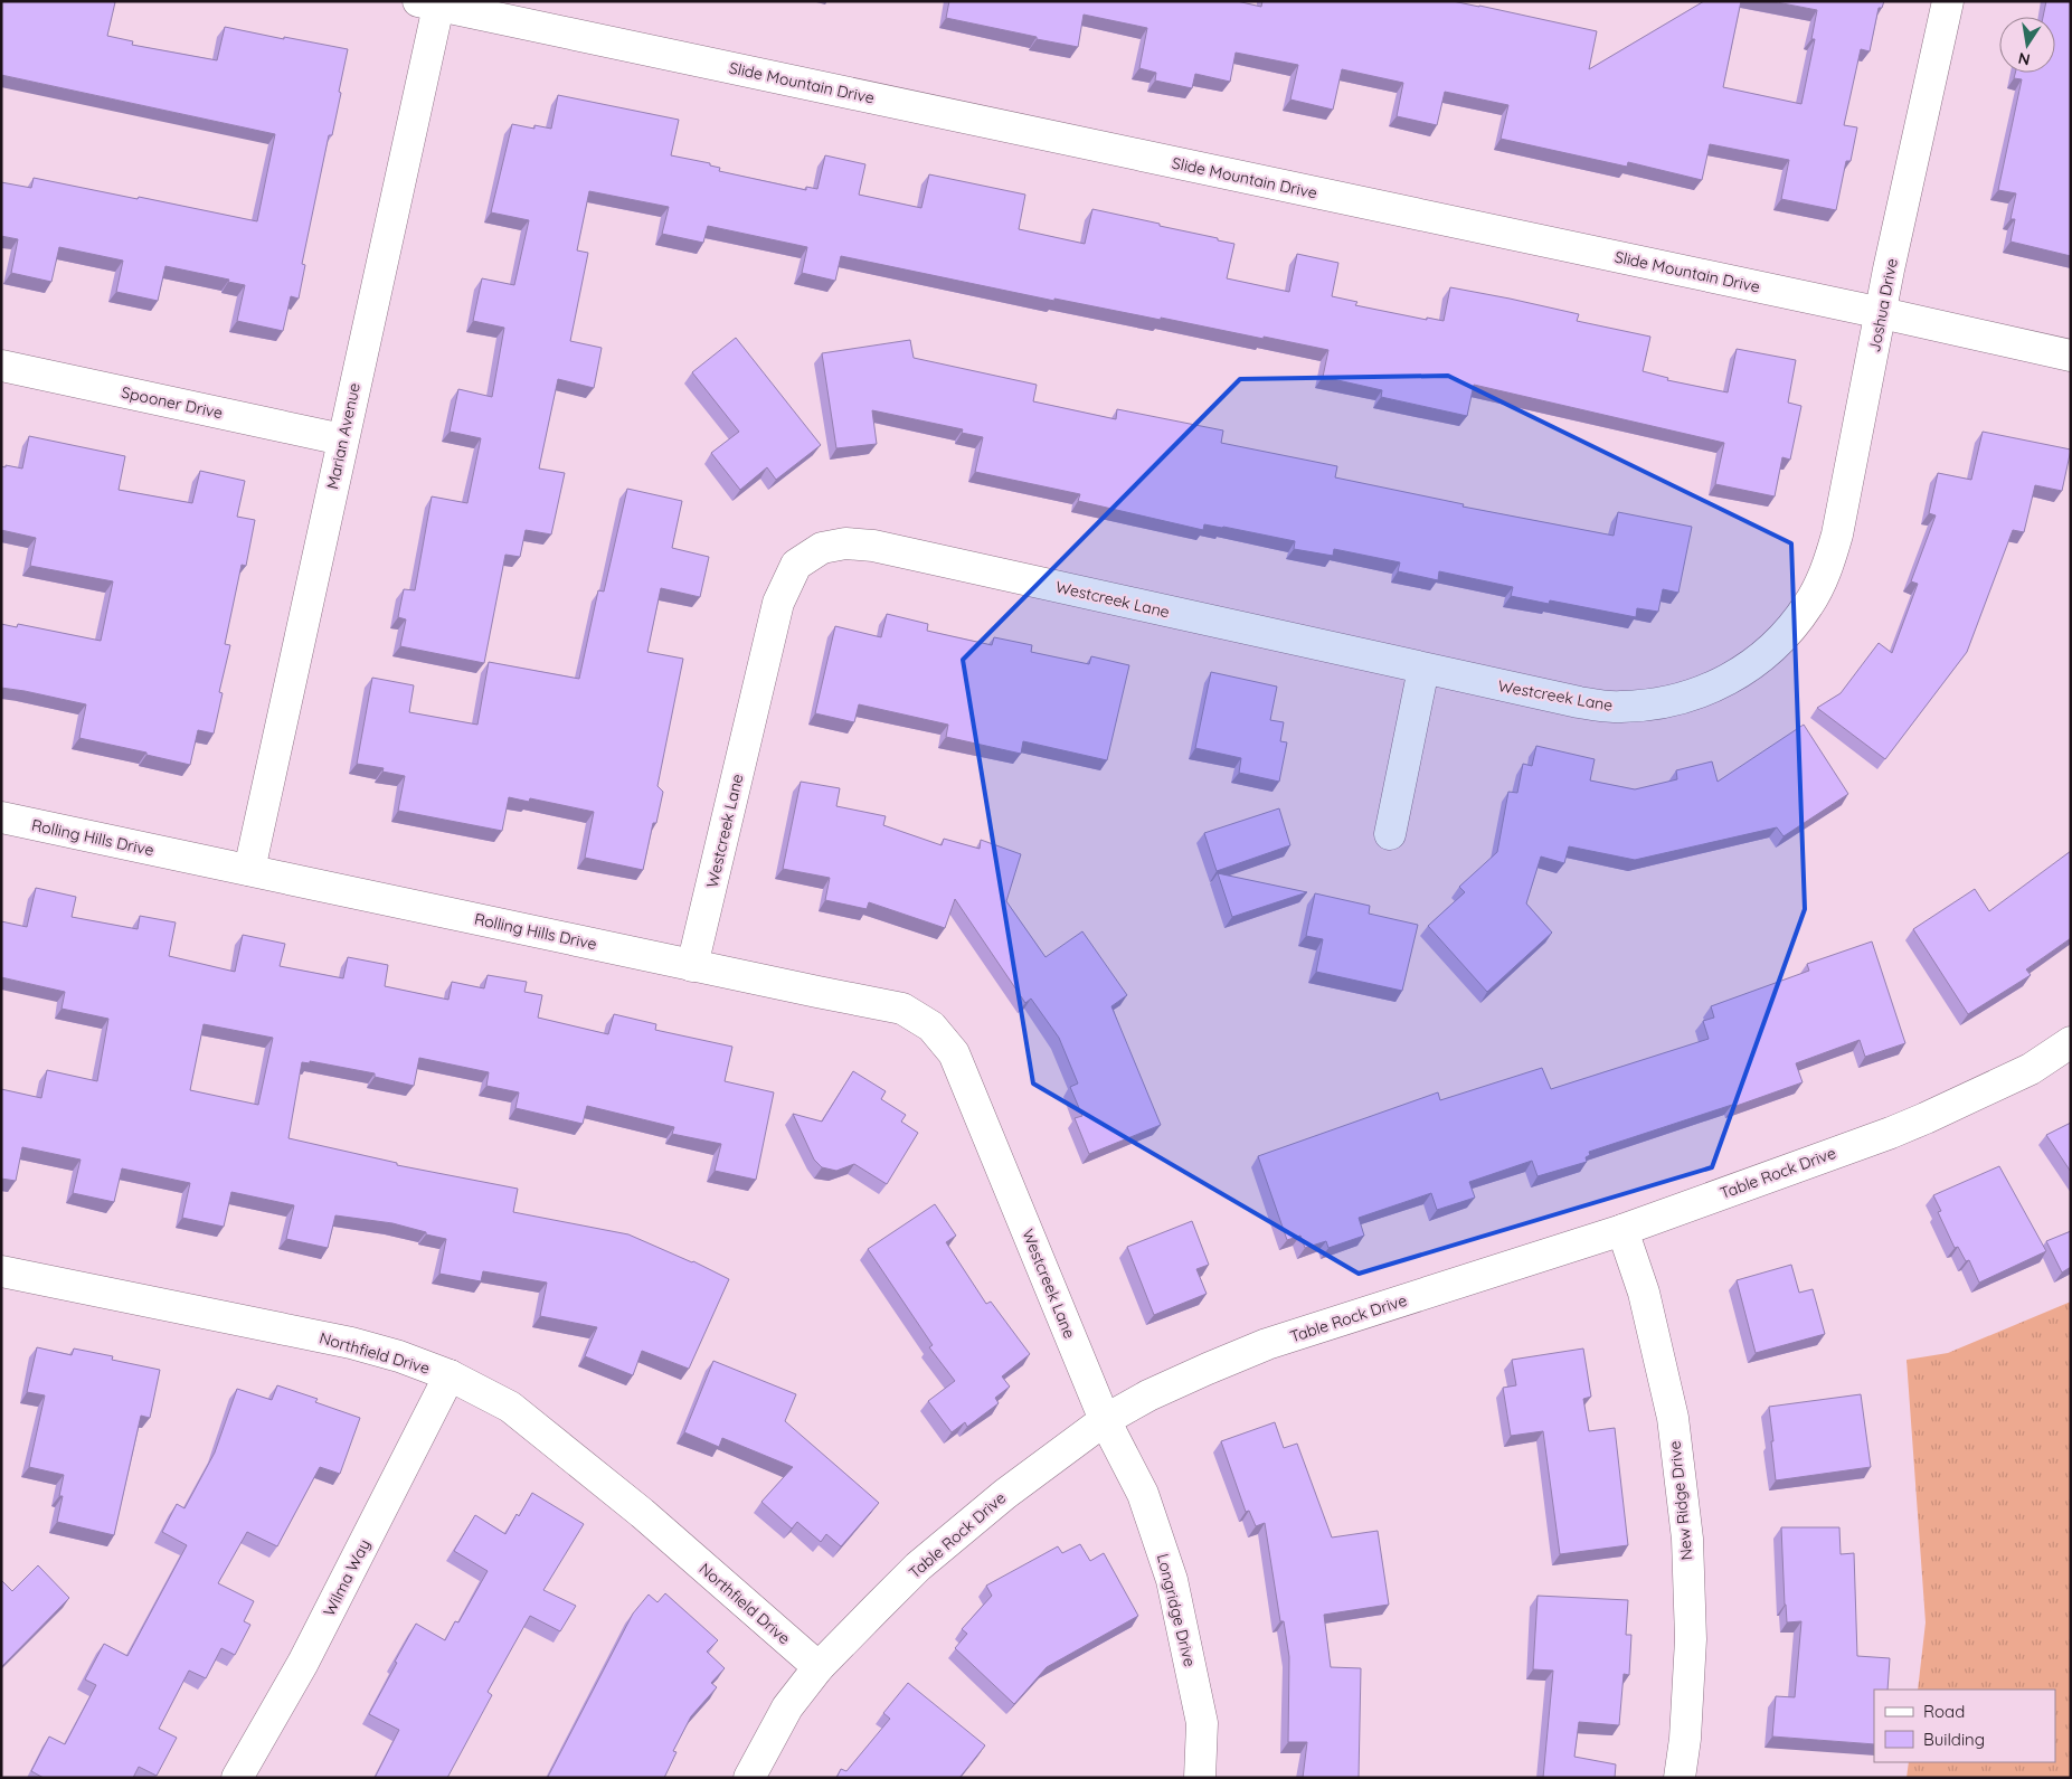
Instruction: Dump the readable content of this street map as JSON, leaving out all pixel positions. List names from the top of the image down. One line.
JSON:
{"streets":{"street":["Slide Mountain Drive","Joshua Drive","Spooner Drive","Marian Avenue","Westcreek Lane","Rolling Hills Drive","Table Rock Drive","Northfield Drive","New Ridge Drive","Wilma Way","Longridge Drive"]},"crossings":[["Slide Mountain Drive","Joshua Drive"],["Slide Mountain Drive","Marian Avenue"],["Joshua Drive","Westcreek Lane"],["Spooner Drive","Marian Avenue"],["Marian Avenue","Rolling Hills Drive"],["Westcreek Lane","Rolling Hills Drive"],["Westcreek Lane","Table Rock Drive"],["Westcreek Lane","Longridge Drive"],["Table Rock Drive","Northfield Drive"],["Table Rock Drive","New Ridge Drive"],["Table Rock Drive","Longridge Drive"],["Northfield Drive","Wilma Way"]],"legend":["Road","Building"],"north":"bottom"}
